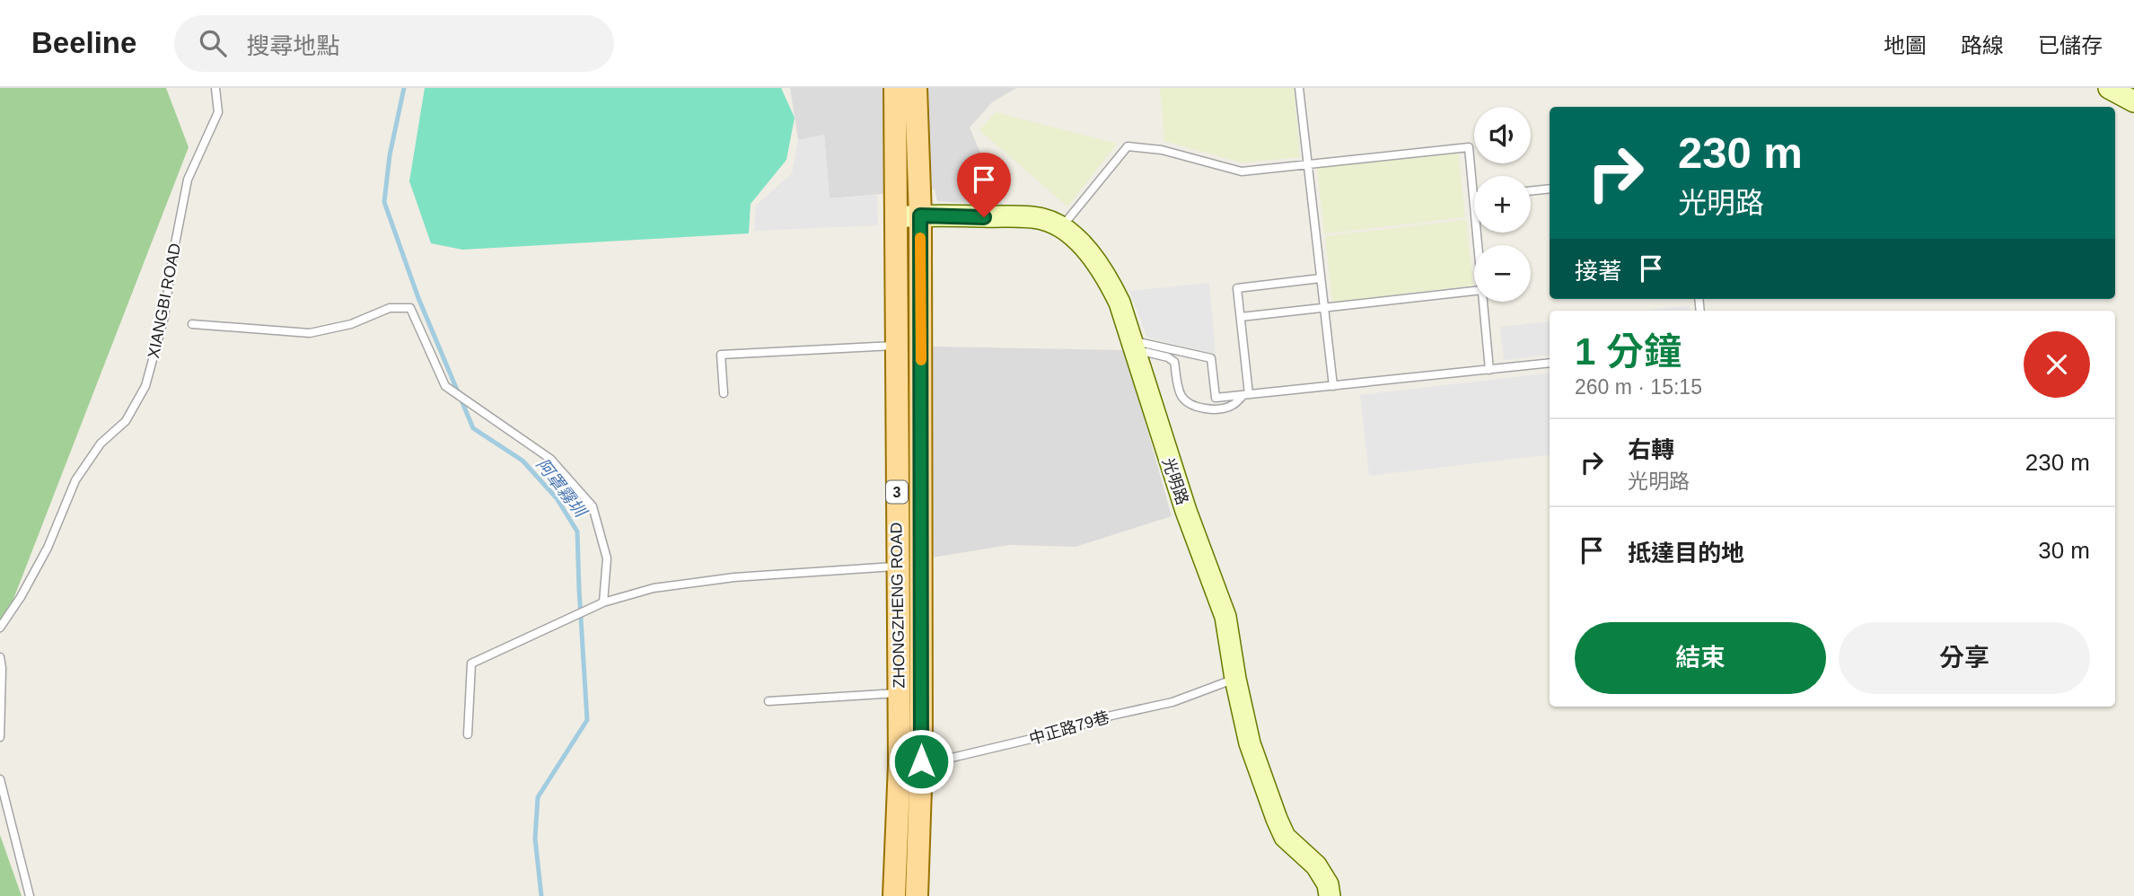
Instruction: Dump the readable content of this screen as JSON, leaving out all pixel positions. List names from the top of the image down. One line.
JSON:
{"streets":{"main road":["3","ZHONGZHENG ROAD"],"street":["光明路"],"lane":["XIANGBI ROAD","中正路79巷"]},"crossings":[["光明路","ZHONGZHENG ROAD"],["光明路","中正路79巷"],["ZHONGZHENG ROAD","中正路79巷"]],"water":["阿罩霧圳"],"page":{"header":"Beeline","search":"搜尋地點","nav":["地圖","路線","已儲存"],"map_buttons":["+","−"],"turn":["230 m","光明路"],"then":"接著","heading":["1 分鐘","260 m · 15:15"],"list":[{"name":"右轉","note":"光明路","value":"230 m"},{"name":"抵達目的地","value":"30 m"}],"buttons":["結束","分享"]}}
